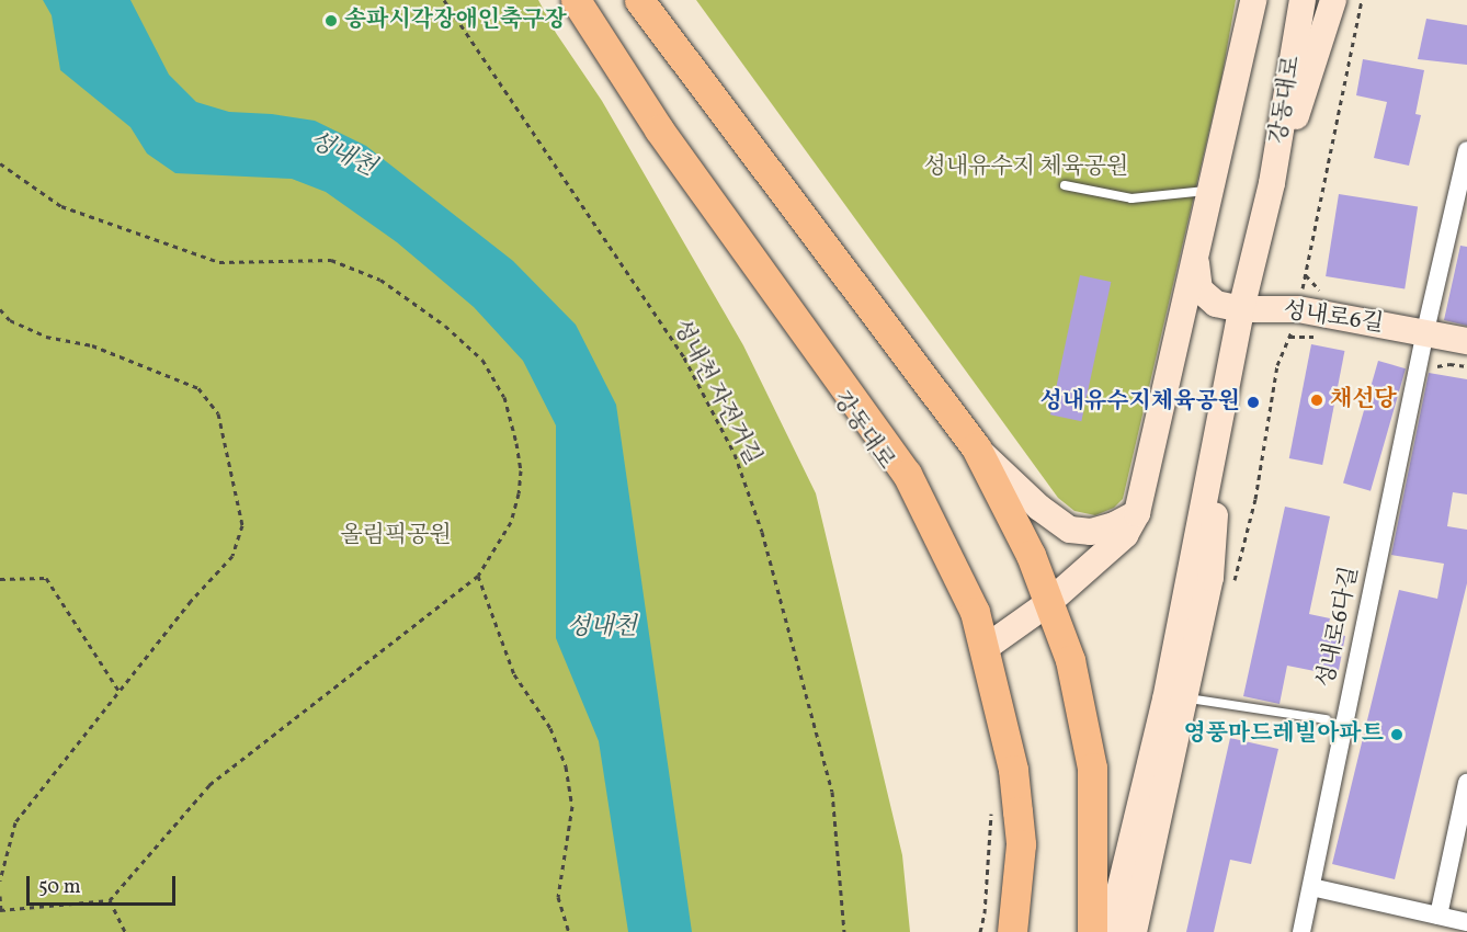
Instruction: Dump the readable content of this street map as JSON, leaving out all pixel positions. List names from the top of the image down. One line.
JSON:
{"streets":{"main road":["강동대로","성내로6길"],"street":["성내로6다길"],"path":["성내천 자전거길"]},"crossings":[["강동대로","성내로6길"],["성내로6길","성내로6다길"]],"water":["성내천"],"parks":["성내유수지 체육공원","올림픽공원"],"places":["송파시각장애인축구장","채선당","성내유수지체육공원","영풍마드레빌아파트"],"scale_bar":"50 m"}
